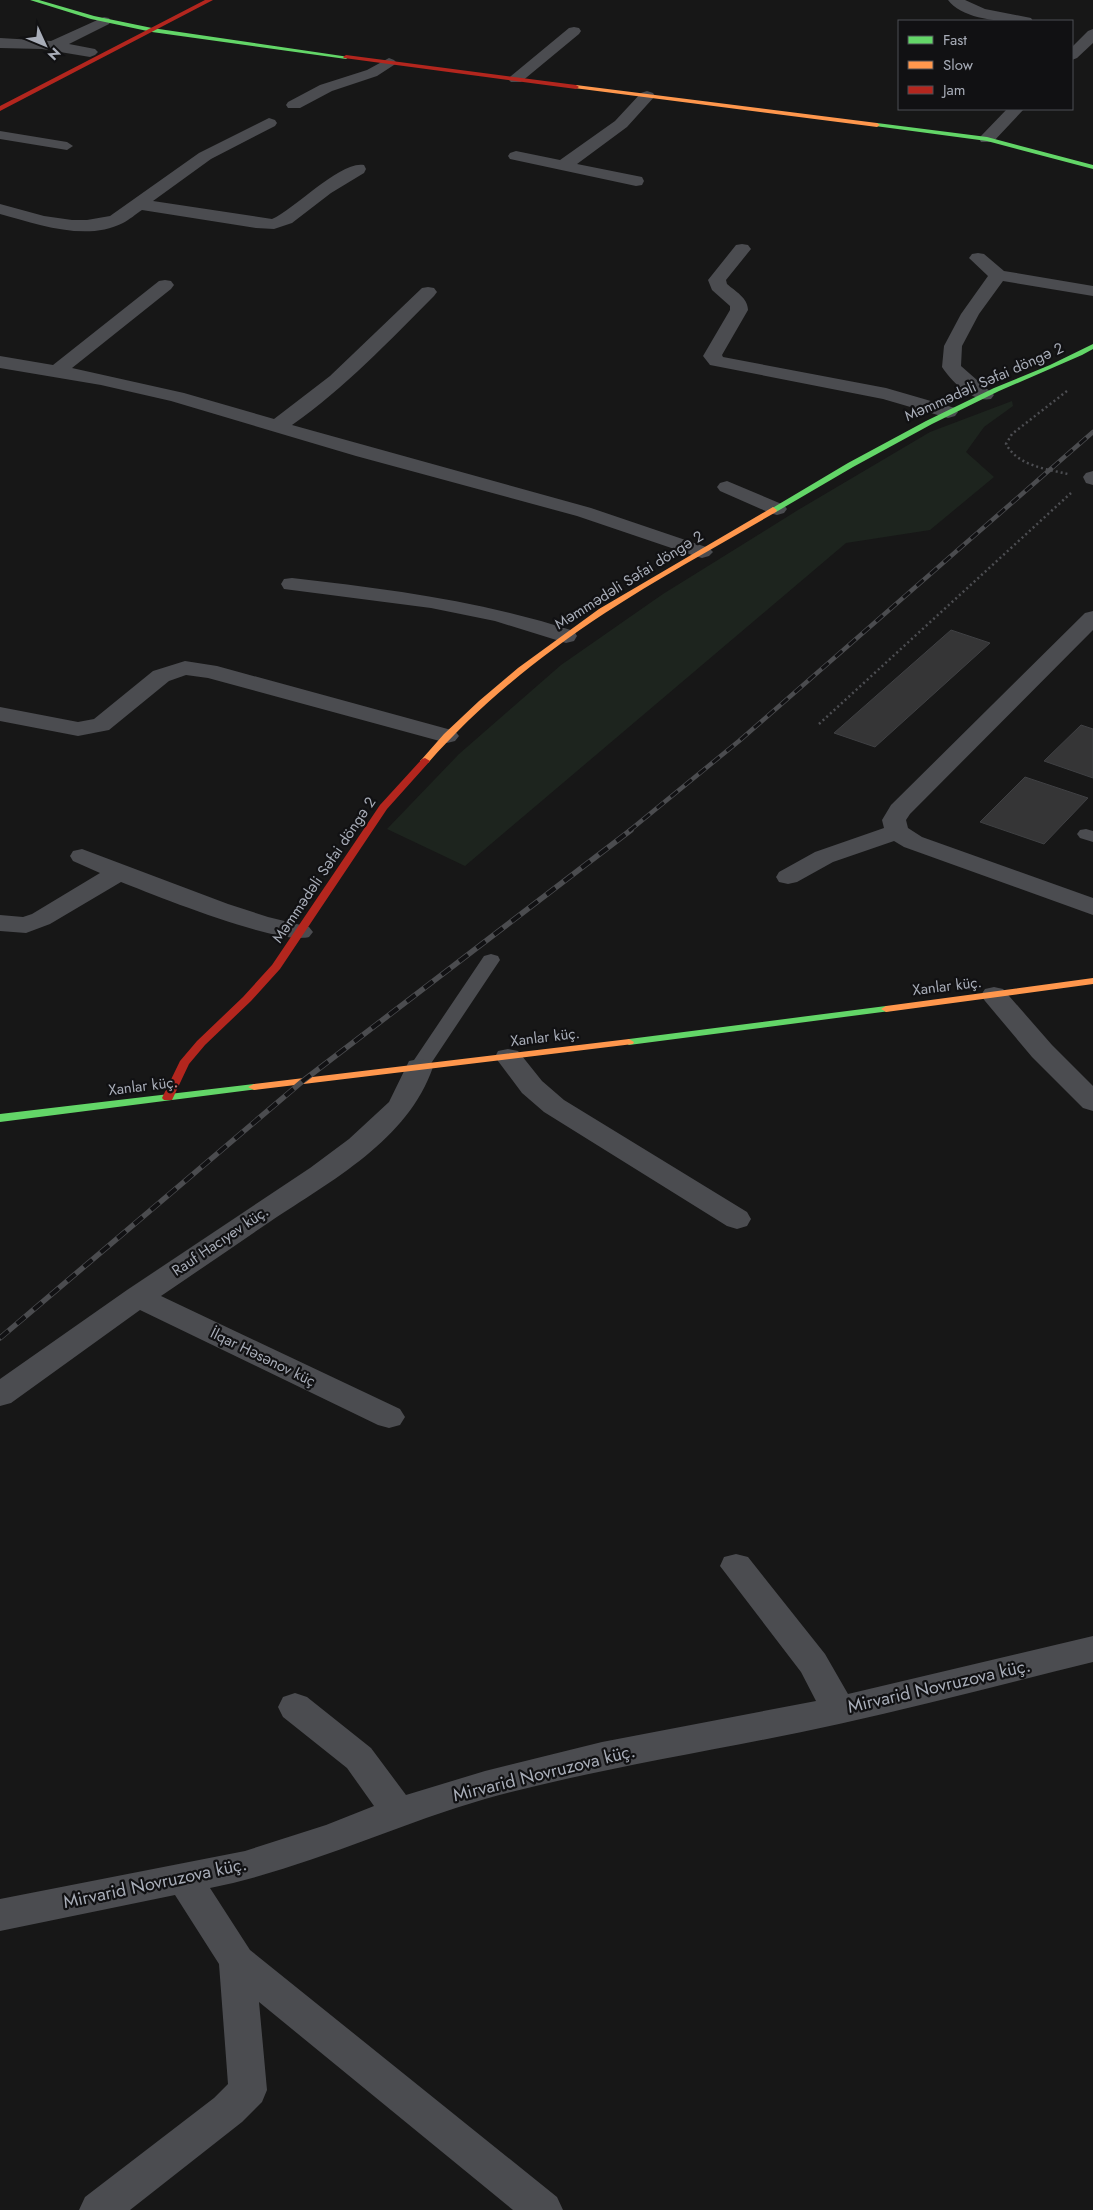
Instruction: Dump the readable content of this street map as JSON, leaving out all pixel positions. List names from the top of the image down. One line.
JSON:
{"streets":{"street":["Məmmədəli Səfai döngə 2","Xanlar küç.","Rauf Hacıyev küç.","İlqar Həsənov küç","Mirvarid Novruzova küç."]},"crossings":[["Məmmədəli Səfai döngə 2","Xanlar küç."],["Xanlar küç.","Rauf Hacıyev küç."],["Rauf Hacıyev küç.","İlqar Həsənov küç"]],"legend":["Fast","Slow","Jam"],"north":"bottom right"}
